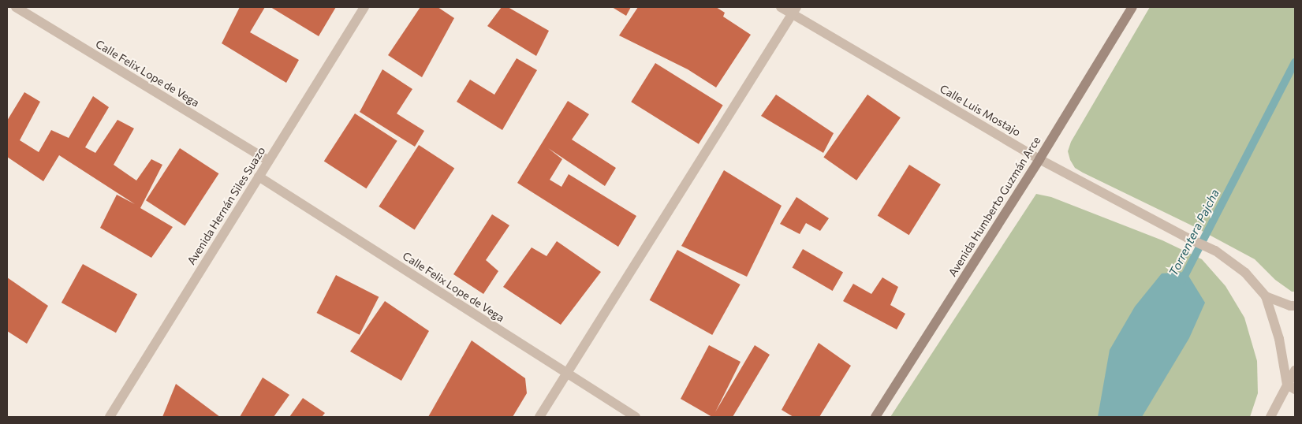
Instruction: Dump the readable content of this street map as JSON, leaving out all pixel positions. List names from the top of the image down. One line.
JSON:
{"streets":{"main road":["Avenida Humberto Guzmán Arce"],"street":["Calle Felix Lope de Vega","Calle Luis Mostajo","Avenida Hernán Siles Suazo"]},"crossings":[["Calle Felix Lope de Vega","Avenida Hernán Siles Suazo"],["Calle Luis Mostajo","Avenida Humberto Guzmán Arce"]],"water":["Torrentera Pajcha"]}
